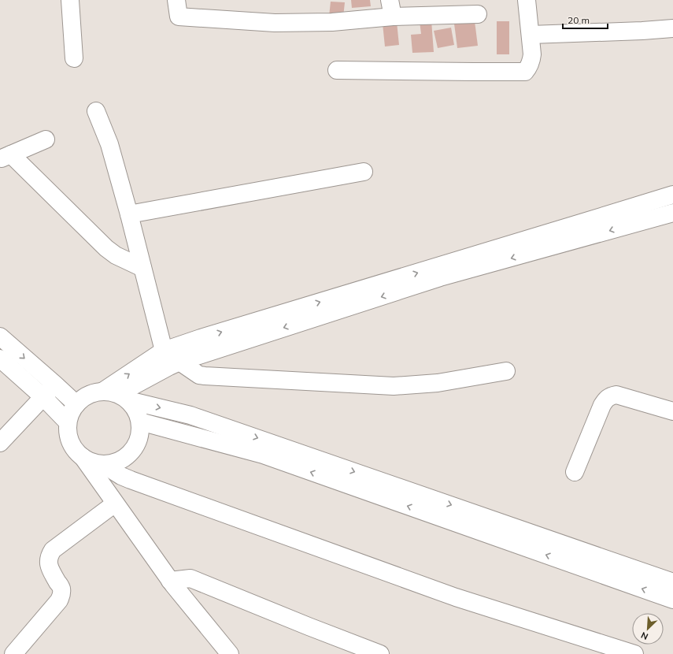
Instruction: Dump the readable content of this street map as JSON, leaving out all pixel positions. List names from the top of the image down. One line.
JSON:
{"scale_bar":"20 m","north":"bottom left"}
